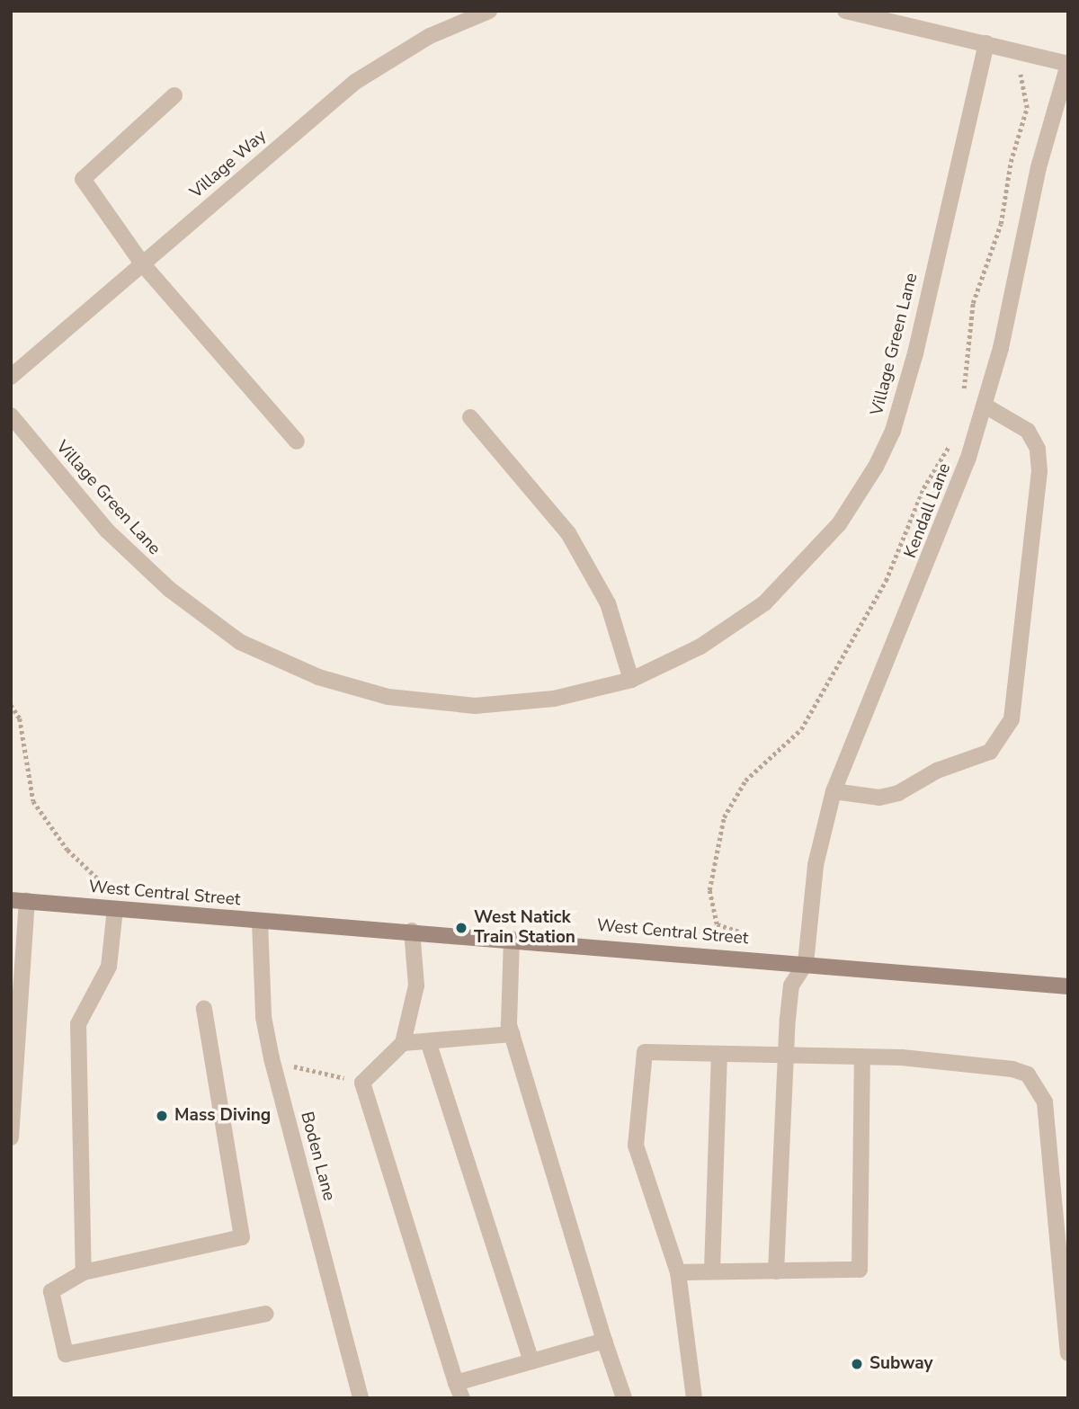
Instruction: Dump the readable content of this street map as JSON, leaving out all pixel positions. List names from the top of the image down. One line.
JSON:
{"streets":{"main road":["West Central Street"],"street":["Village Way","Village Green Lane","Kendall Lane","Boden Lane"]},"crossings":[["Kendall Lane","West Central Street"],["West Central Street","Boden Lane"]],"places":["West Natick Train Station","Mass Diving","Subway"]}
